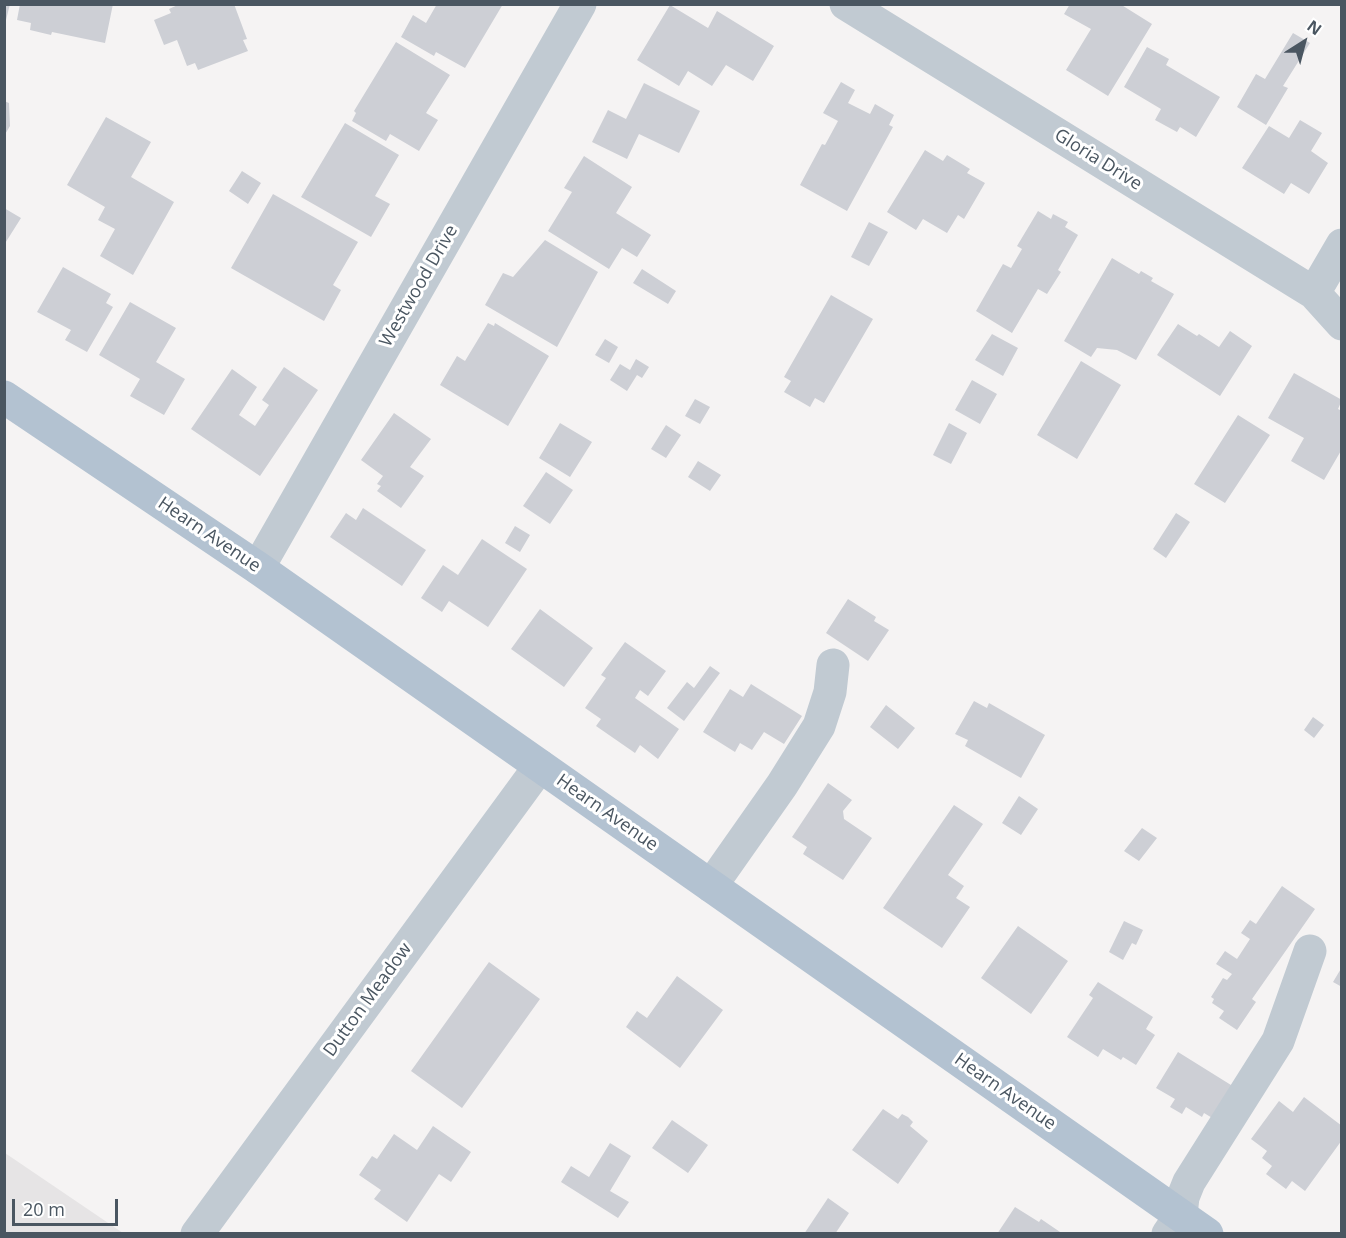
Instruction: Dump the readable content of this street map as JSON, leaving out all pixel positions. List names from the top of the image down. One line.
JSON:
{"streets":{"main road":["Hearn Avenue"],"street":["Gloria Drive","Westwood Drive","Dutton Meadow"]},"crossings":[["Westwood Drive","Hearn Avenue"],["Hearn Avenue","Dutton Meadow"]],"scale_bar":"20 m","north":"top right"}
